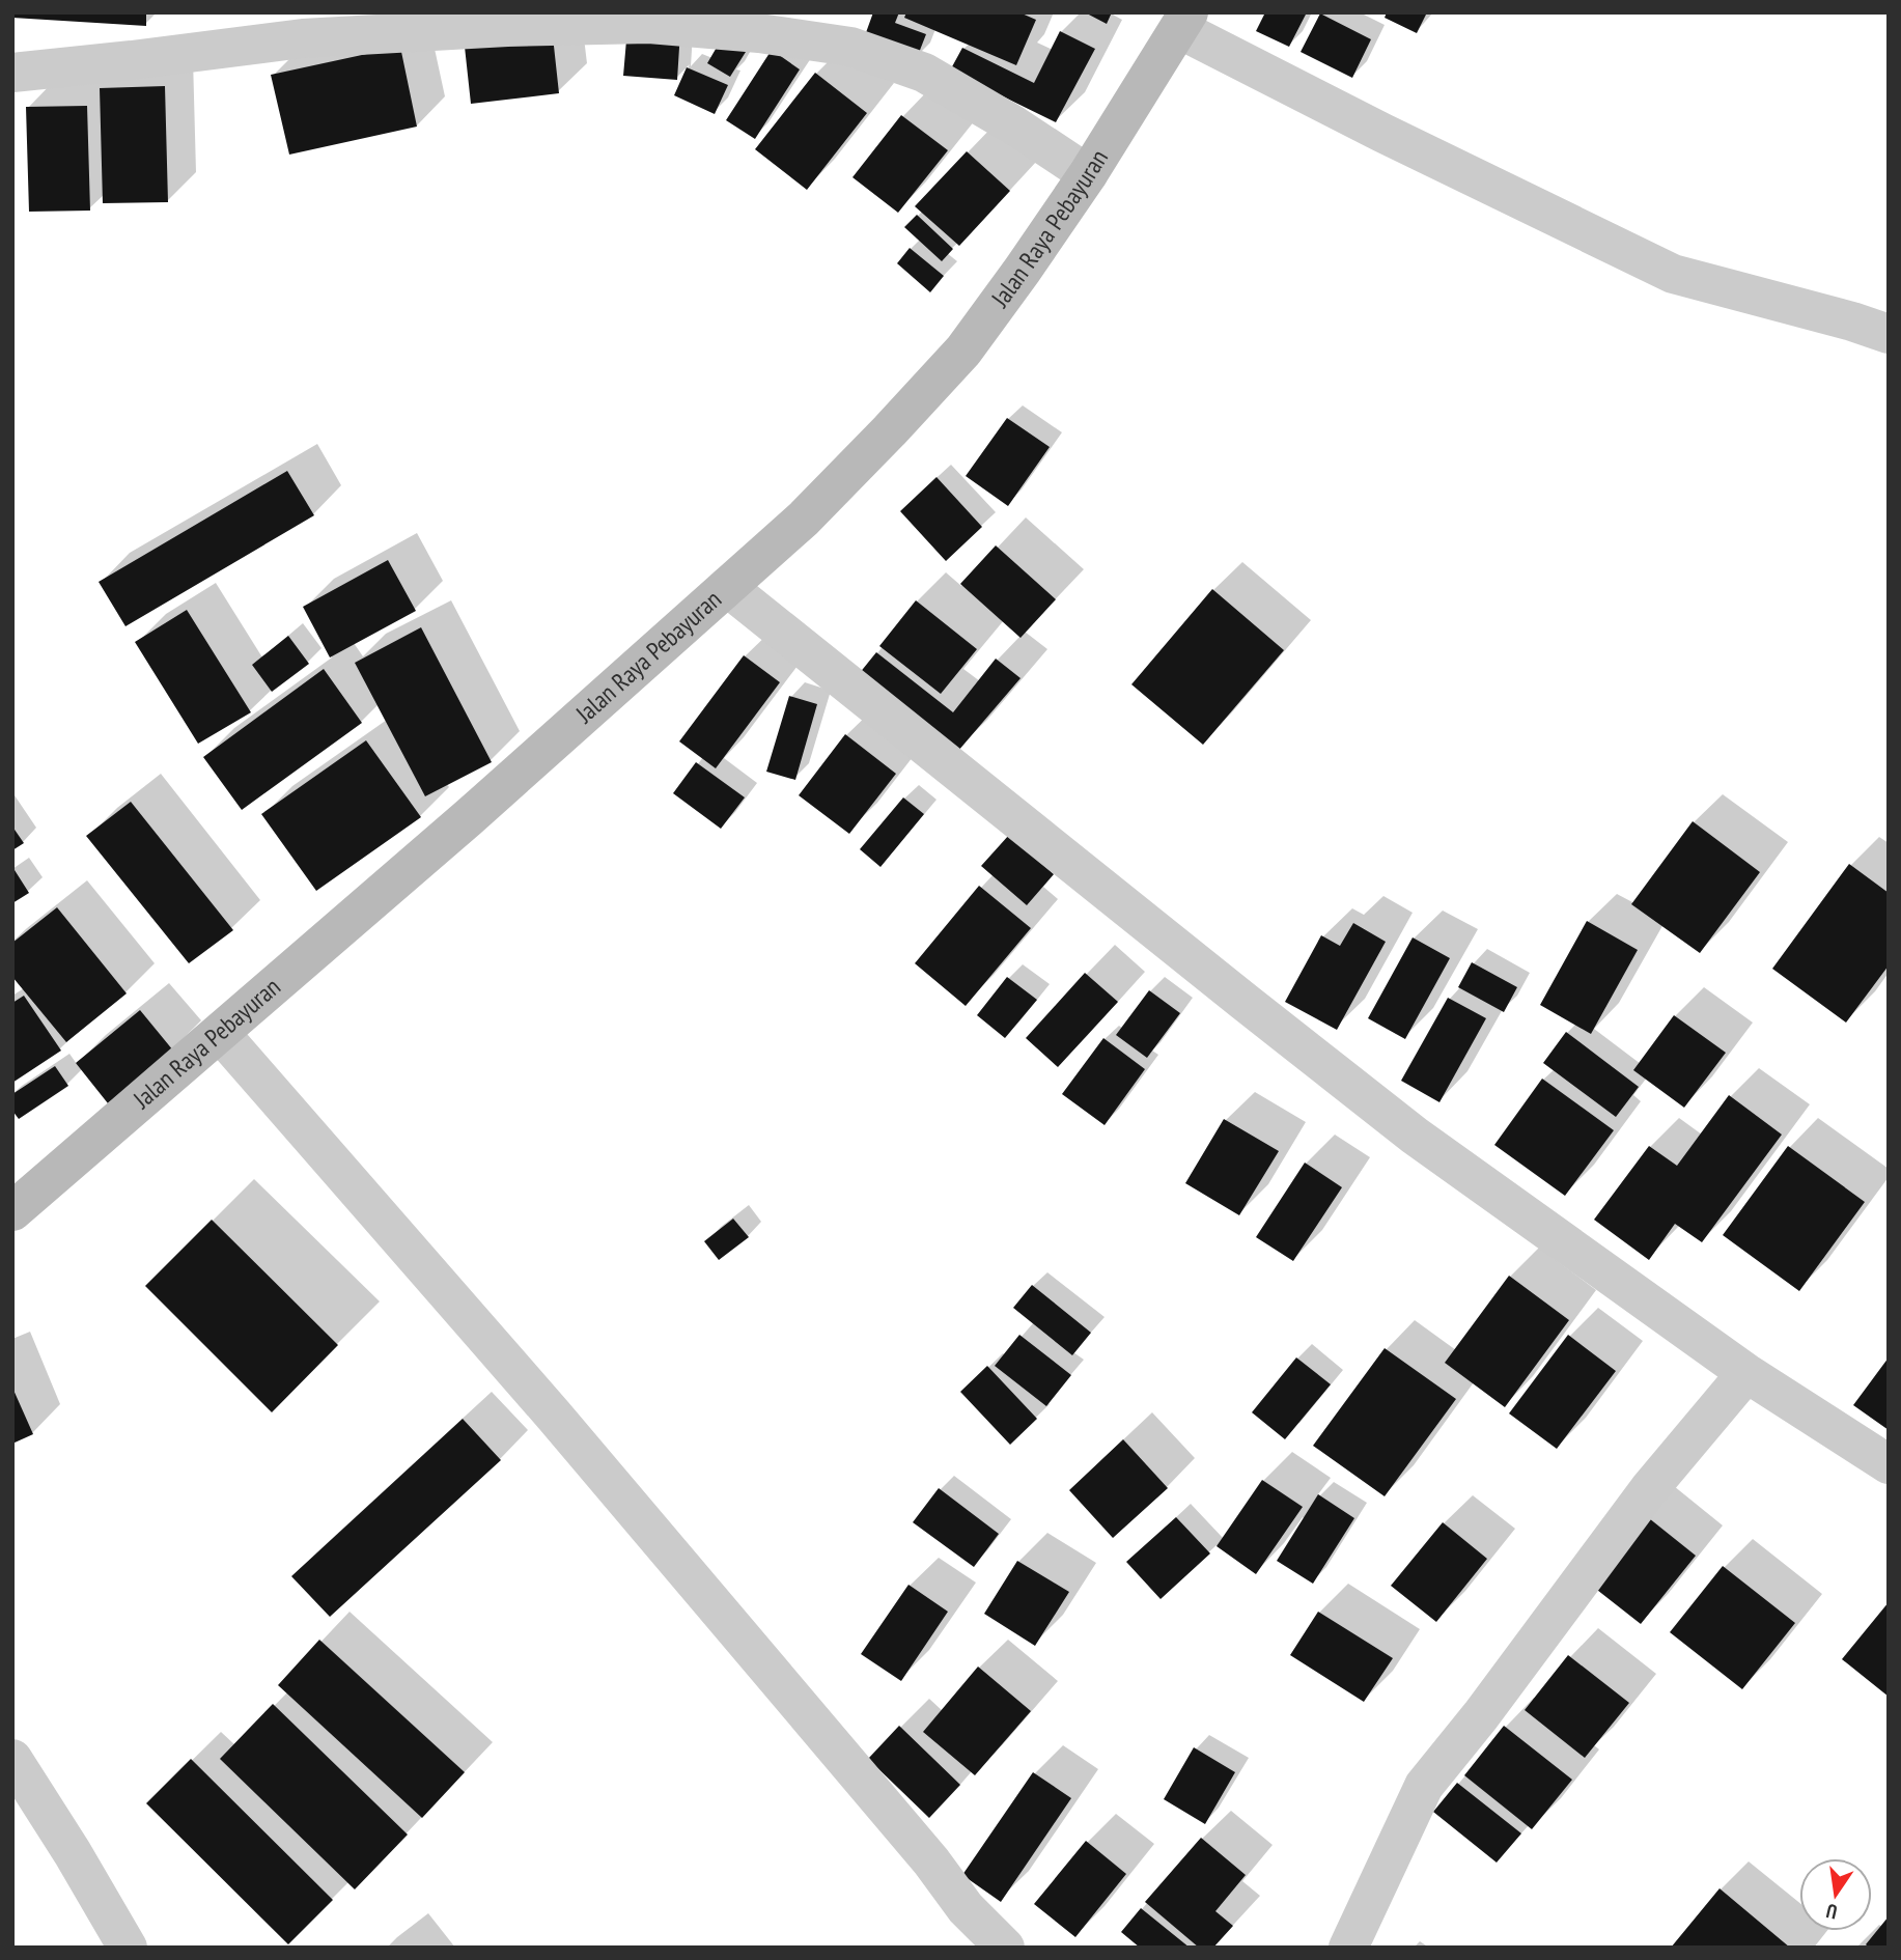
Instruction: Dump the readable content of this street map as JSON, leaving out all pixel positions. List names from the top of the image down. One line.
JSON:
{"streets":{"main road":["Jalan Raya Pebayuran"]},"north":"bottom"}
